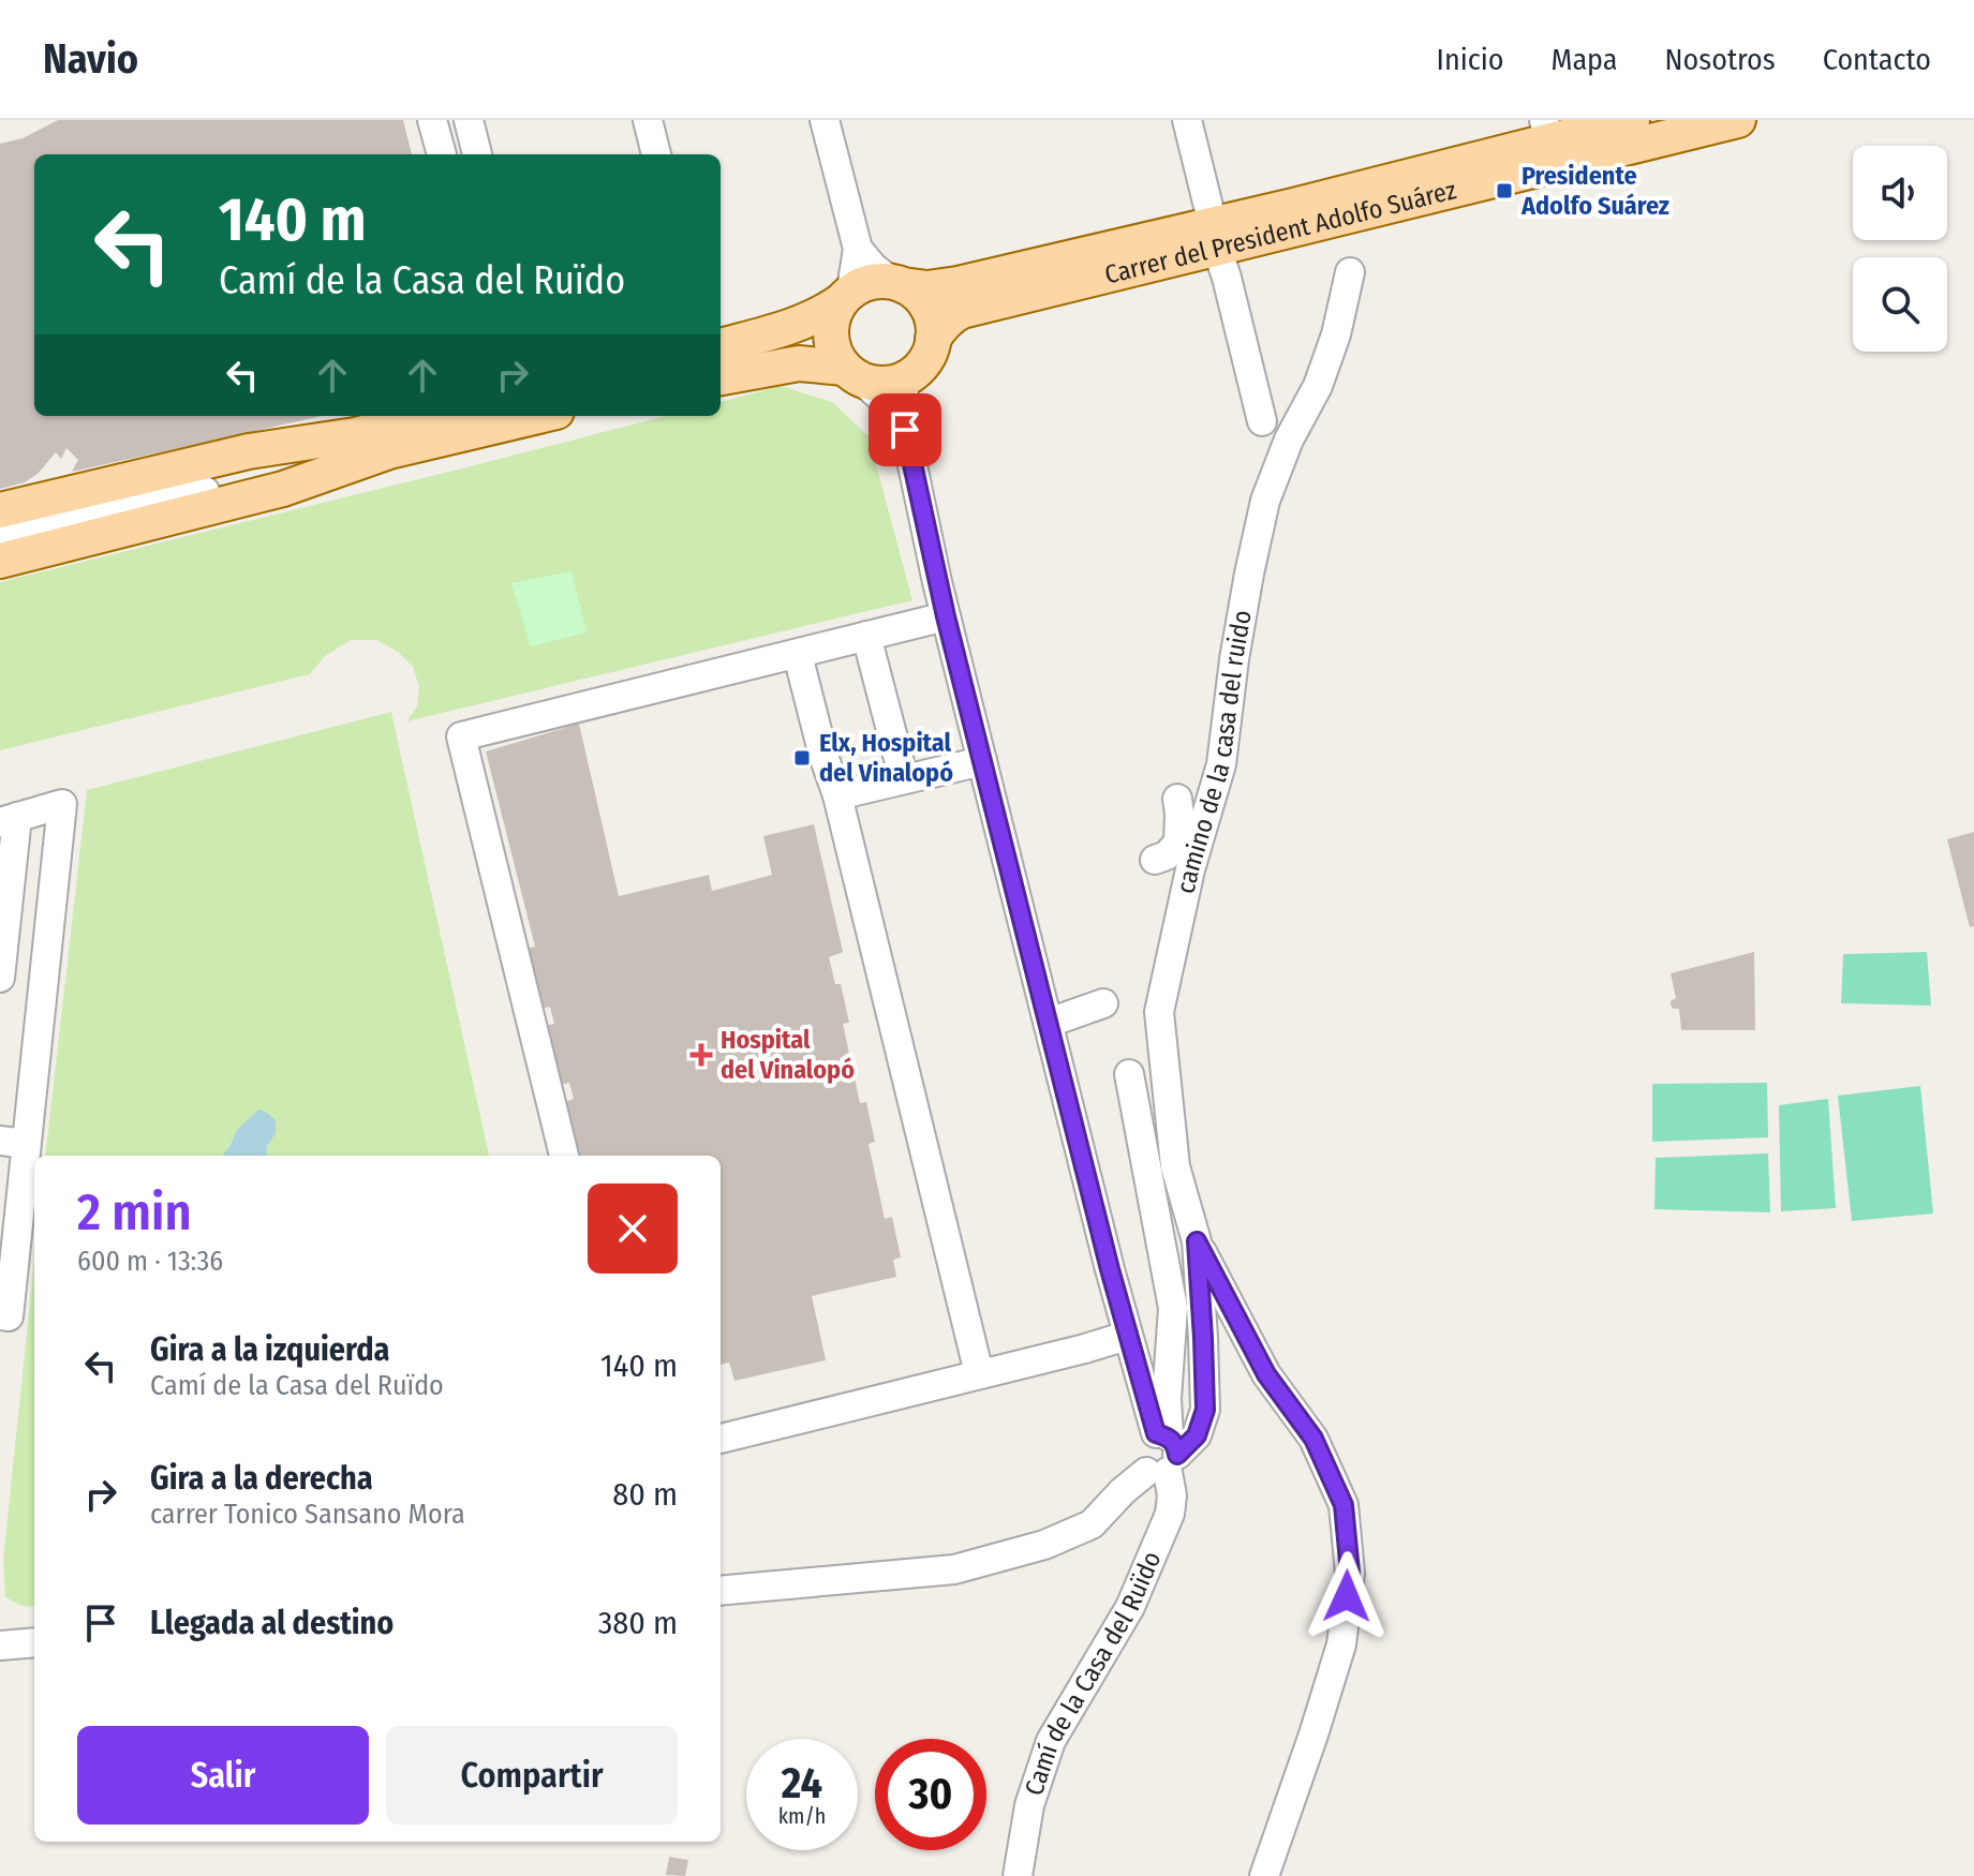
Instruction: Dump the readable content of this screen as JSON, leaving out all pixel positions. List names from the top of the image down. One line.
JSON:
{"streets":{"main road":["Carrer del President Adolfo Suárez"],"street":["camino de la casa del ruido","Camí de la Casa del Ruïdo"]},"places":{"transit":["Presidente Adolfo Suárez","Elx, Hospital del Vinalopó"],"health":["Hospital del Vinalopó"]},"page":{"header":"Navio","nav":["Inicio","Mapa","Nosotros","Contacto"],"turn":["140 m","Camí de la Casa del Ruïdo"],"heading":["2 min","600 m · 13:36"],"list":[{"name":"Gira a la izquierda","note":"Camí de la Casa del Ruïdo","value":"140 m"},{"name":"Gira a la derecha","note":"carrer Tonico Sansano Mora","value":"80 m"},{"name":"Llegada al destino","value":"380 m"}],"buttons":["Salir","Compartir"],"speed":"24 km/h","limit":"30"}}
